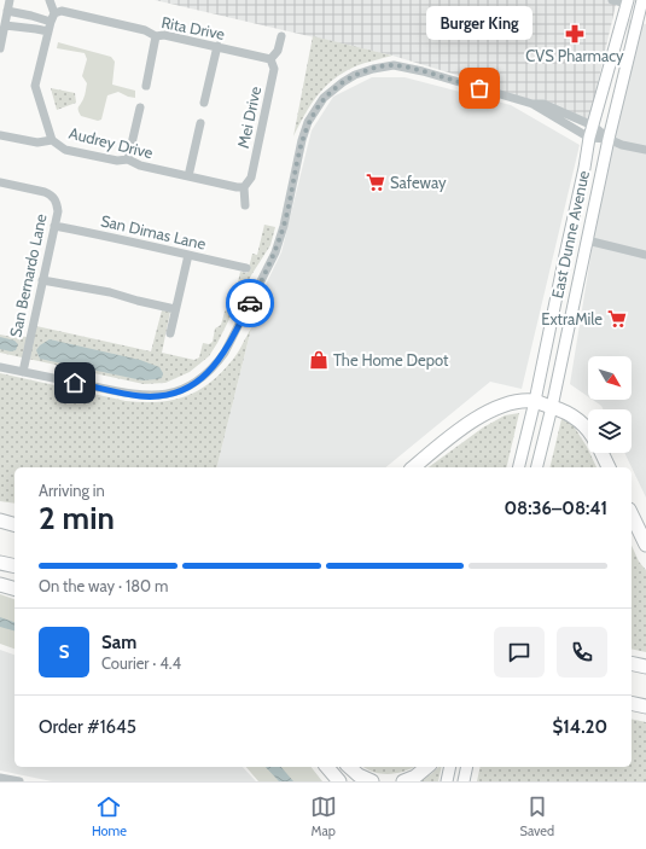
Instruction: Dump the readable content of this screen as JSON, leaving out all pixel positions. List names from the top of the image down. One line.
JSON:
{"streets":{"main road":["East Dunne Avenue"],"street":["Rita Drive","Mei Drive","Audrey Drive","San Dimas Lane","San Bernardo Lane"]},"crossings":[["Rita Drive","Mei Drive"],["Mei Drive","Audrey Drive"],["San Dimas Lane","San Bernardo Lane"]],"places":{"pharmacy":["CVS Pharmacy"],"other":["Burger King"],"supermarket":["Safeway","ExtraMile"],"shop":["The Home Depot"]},"north":"bottom right","page":{"bubble":"Burger King","heading":["2 min","Arriving in","08:36–08:41"],"panel":["Sam","Courier · 4.4","Order #1645","$14.20"],"bar":"On the way · 180 m","round":"S","tabs":["Home","Map","Saved"]}}
